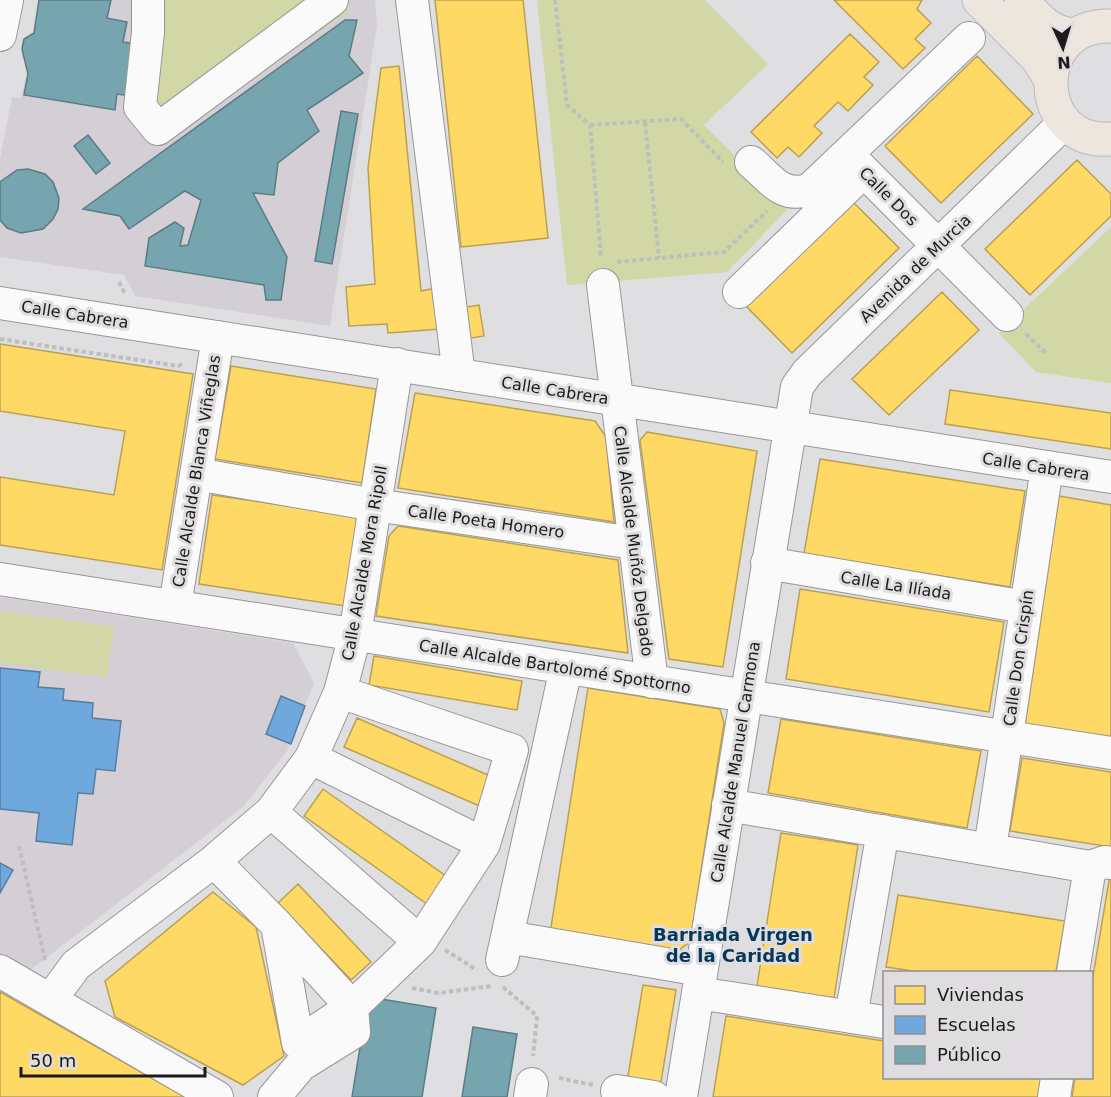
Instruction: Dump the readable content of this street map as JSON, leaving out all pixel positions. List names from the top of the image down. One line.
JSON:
{"streets":{"street":["Calle Dos","Avenida de Murcia","Calle Cabrera","Calle Alcalde Blanca Viñeglas","Calle Poeta Homero","Calle Alcalde Muñóz Delgado","Calle Alcalde Mora Ripoll","Calle La Ilíada","Calle Don Crispín","Calle Alcalde Bartolomé Spottorno","Calle Alcalde Manuel Carmona"]},"crossings":[["Calle Dos","Avenida de Murcia"],["Avenida de Murcia","Calle Cabrera"],["Avenida de Murcia","Calle Alcalde Manuel Carmona"],["Calle Cabrera","Calle Alcalde Blanca Viñeglas"],["Calle Cabrera","Calle Alcalde Muñóz Delgado"],["Calle Cabrera","Calle Alcalde Mora Ripoll"],["Calle Cabrera","Calle Don Crispín"],["Calle Cabrera","Calle Alcalde Manuel Carmona"],["Calle Alcalde Blanca Viñeglas","Calle Poeta Homero"],["Calle Alcalde Blanca Viñeglas","Calle Alcalde Bartolomé Spottorno"],["Calle Poeta Homero","Calle Alcalde Muñóz Delgado"],["Calle Poeta Homero","Calle Alcalde Mora Ripoll"],["Calle Alcalde Muñóz Delgado","Calle Alcalde Bartolomé Spottorno"],["Calle Alcalde Mora Ripoll","Calle Alcalde Bartolomé Spottorno"],["Calle La Ilíada","Calle Don Crispín"],["Calle La Ilíada","Calle Alcalde Manuel Carmona"],["Calle Don Crispín","Calle Alcalde Bartolomé Spottorno"],["Calle Alcalde Bartolomé Spottorno","Calle Alcalde Manuel Carmona"]],"districts":["Barriada Virgen de la Caridad"],"legend":["Viviendas","Escuelas","Público"],"scale_bar":"50 m","north":"bottom"}
